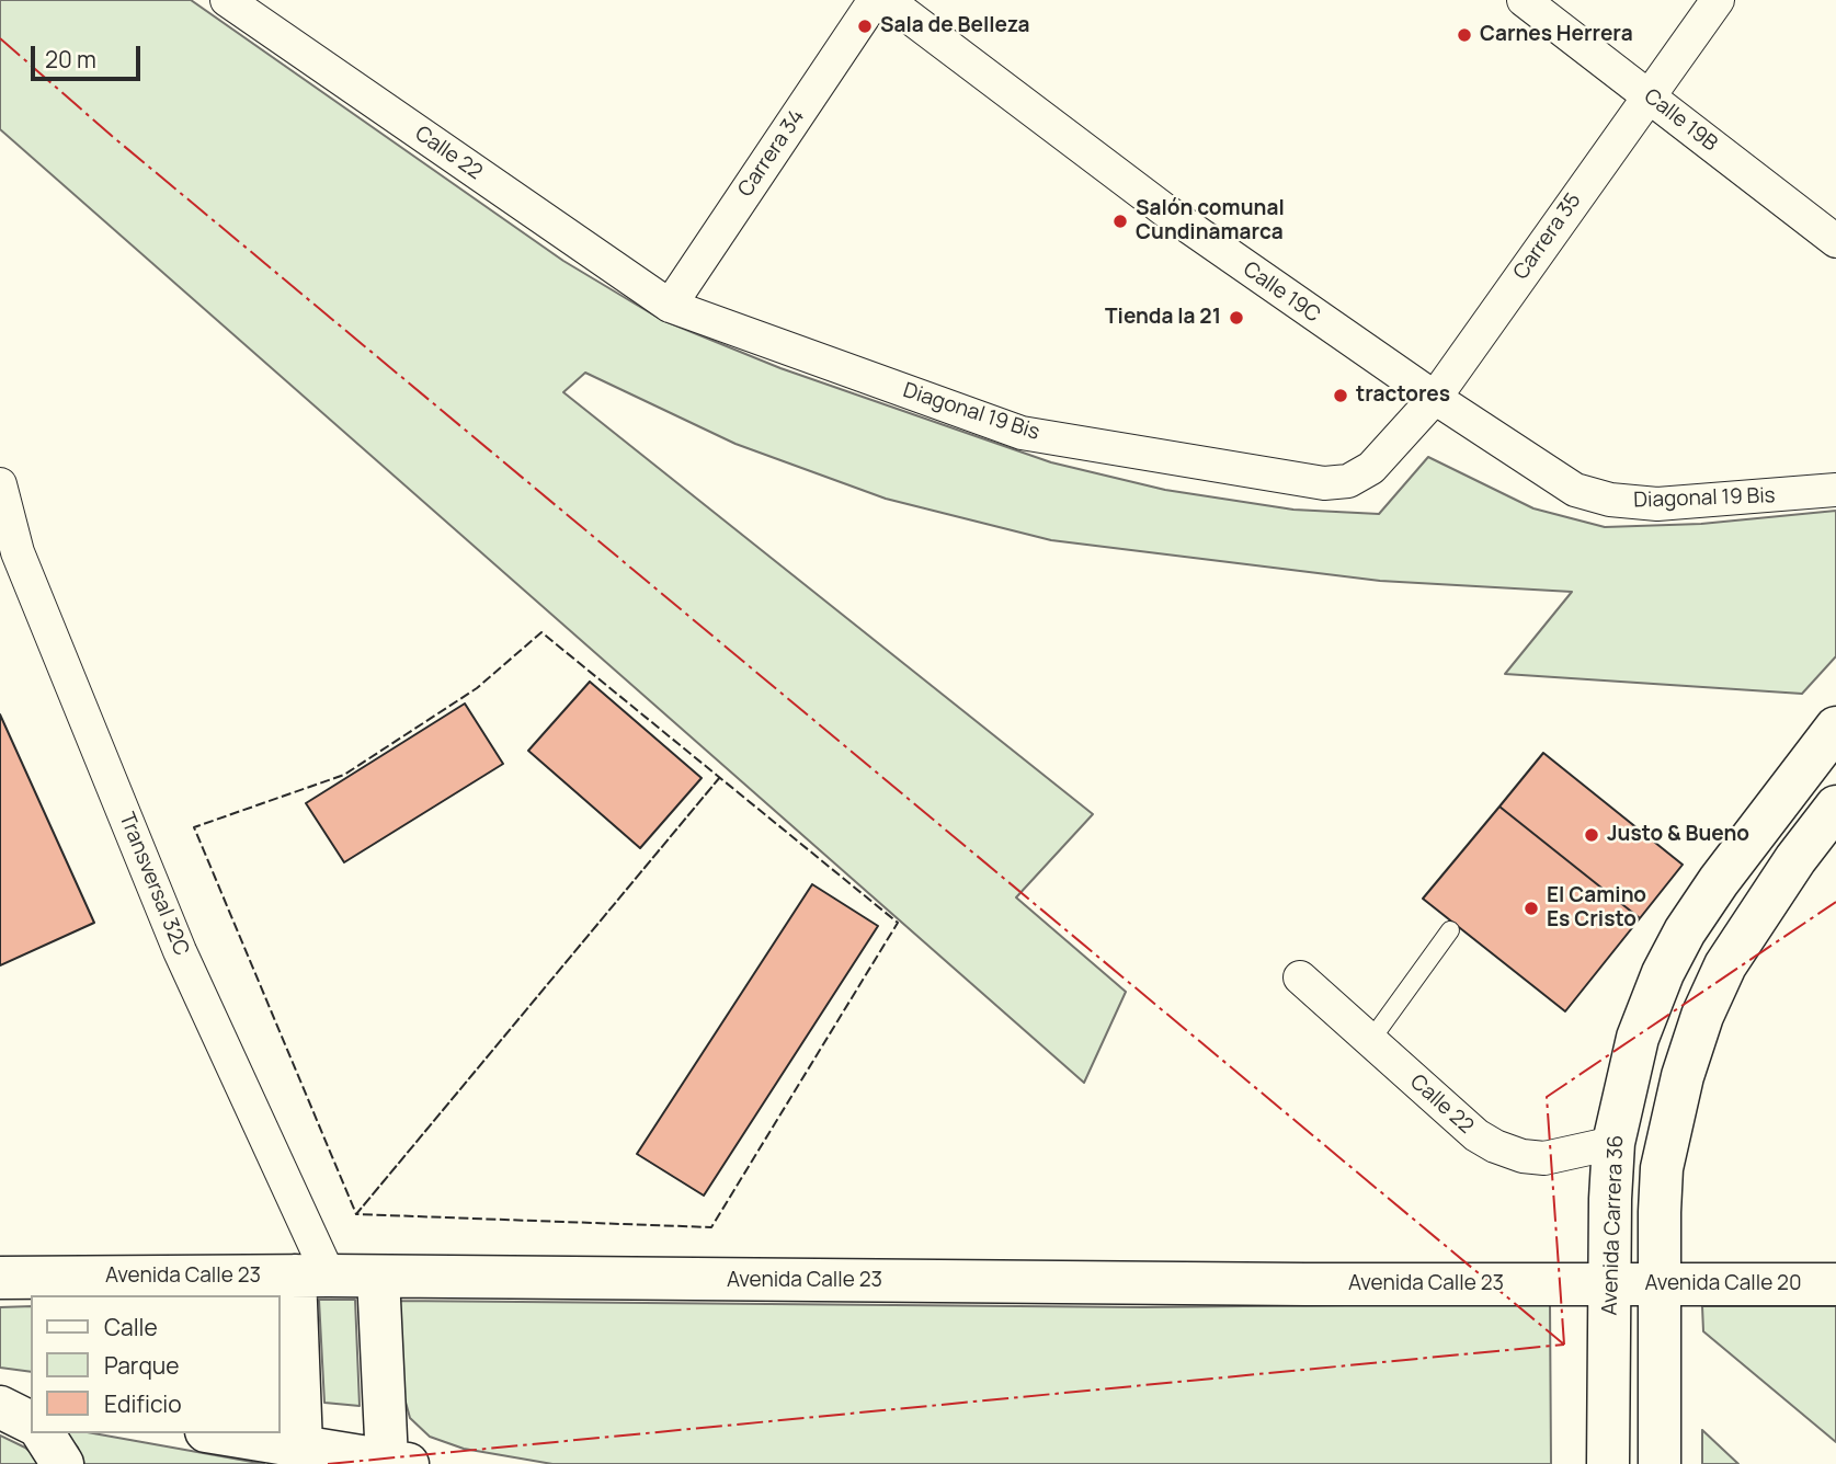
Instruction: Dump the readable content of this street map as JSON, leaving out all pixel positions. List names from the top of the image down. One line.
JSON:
{"streets":{"main road":["Avenida Carrera 36","Avenida Calle 23","Avenida Calle 20"],"street":["Calle 19B","Calle 22","Carrera 34","Carrera 35","Calle 19C","Diagonal 19 Bis","Transversal 32C"]},"crossings":[["Calle 19B","Carrera 35"],["Calle 22","Carrera 34"],["Calle 22","Diagonal 19 Bis"],["Calle 22","Avenida Carrera 36"],["Carrera 34","Diagonal 19 Bis"],["Carrera 35","Calle 19C"],["Carrera 35","Diagonal 19 Bis"],["Calle 19C","Diagonal 19 Bis"],["Transversal 32C","Avenida Calle 23"],["Avenida Carrera 36","Avenida Calle 23"],["Avenida Carrera 36","Avenida Calle 20"],["Avenida Calle 23","Avenida Calle 20"]],"places":["Sala de Belleza","Carnes Herrera","Salón comunal Cundinamarca","Tienda la 21","tractores","Justo & Bueno","El Camino Es Cristo"],"legend":["Calle","Parque","Edificio"],"scale_bar":"20 m"}
